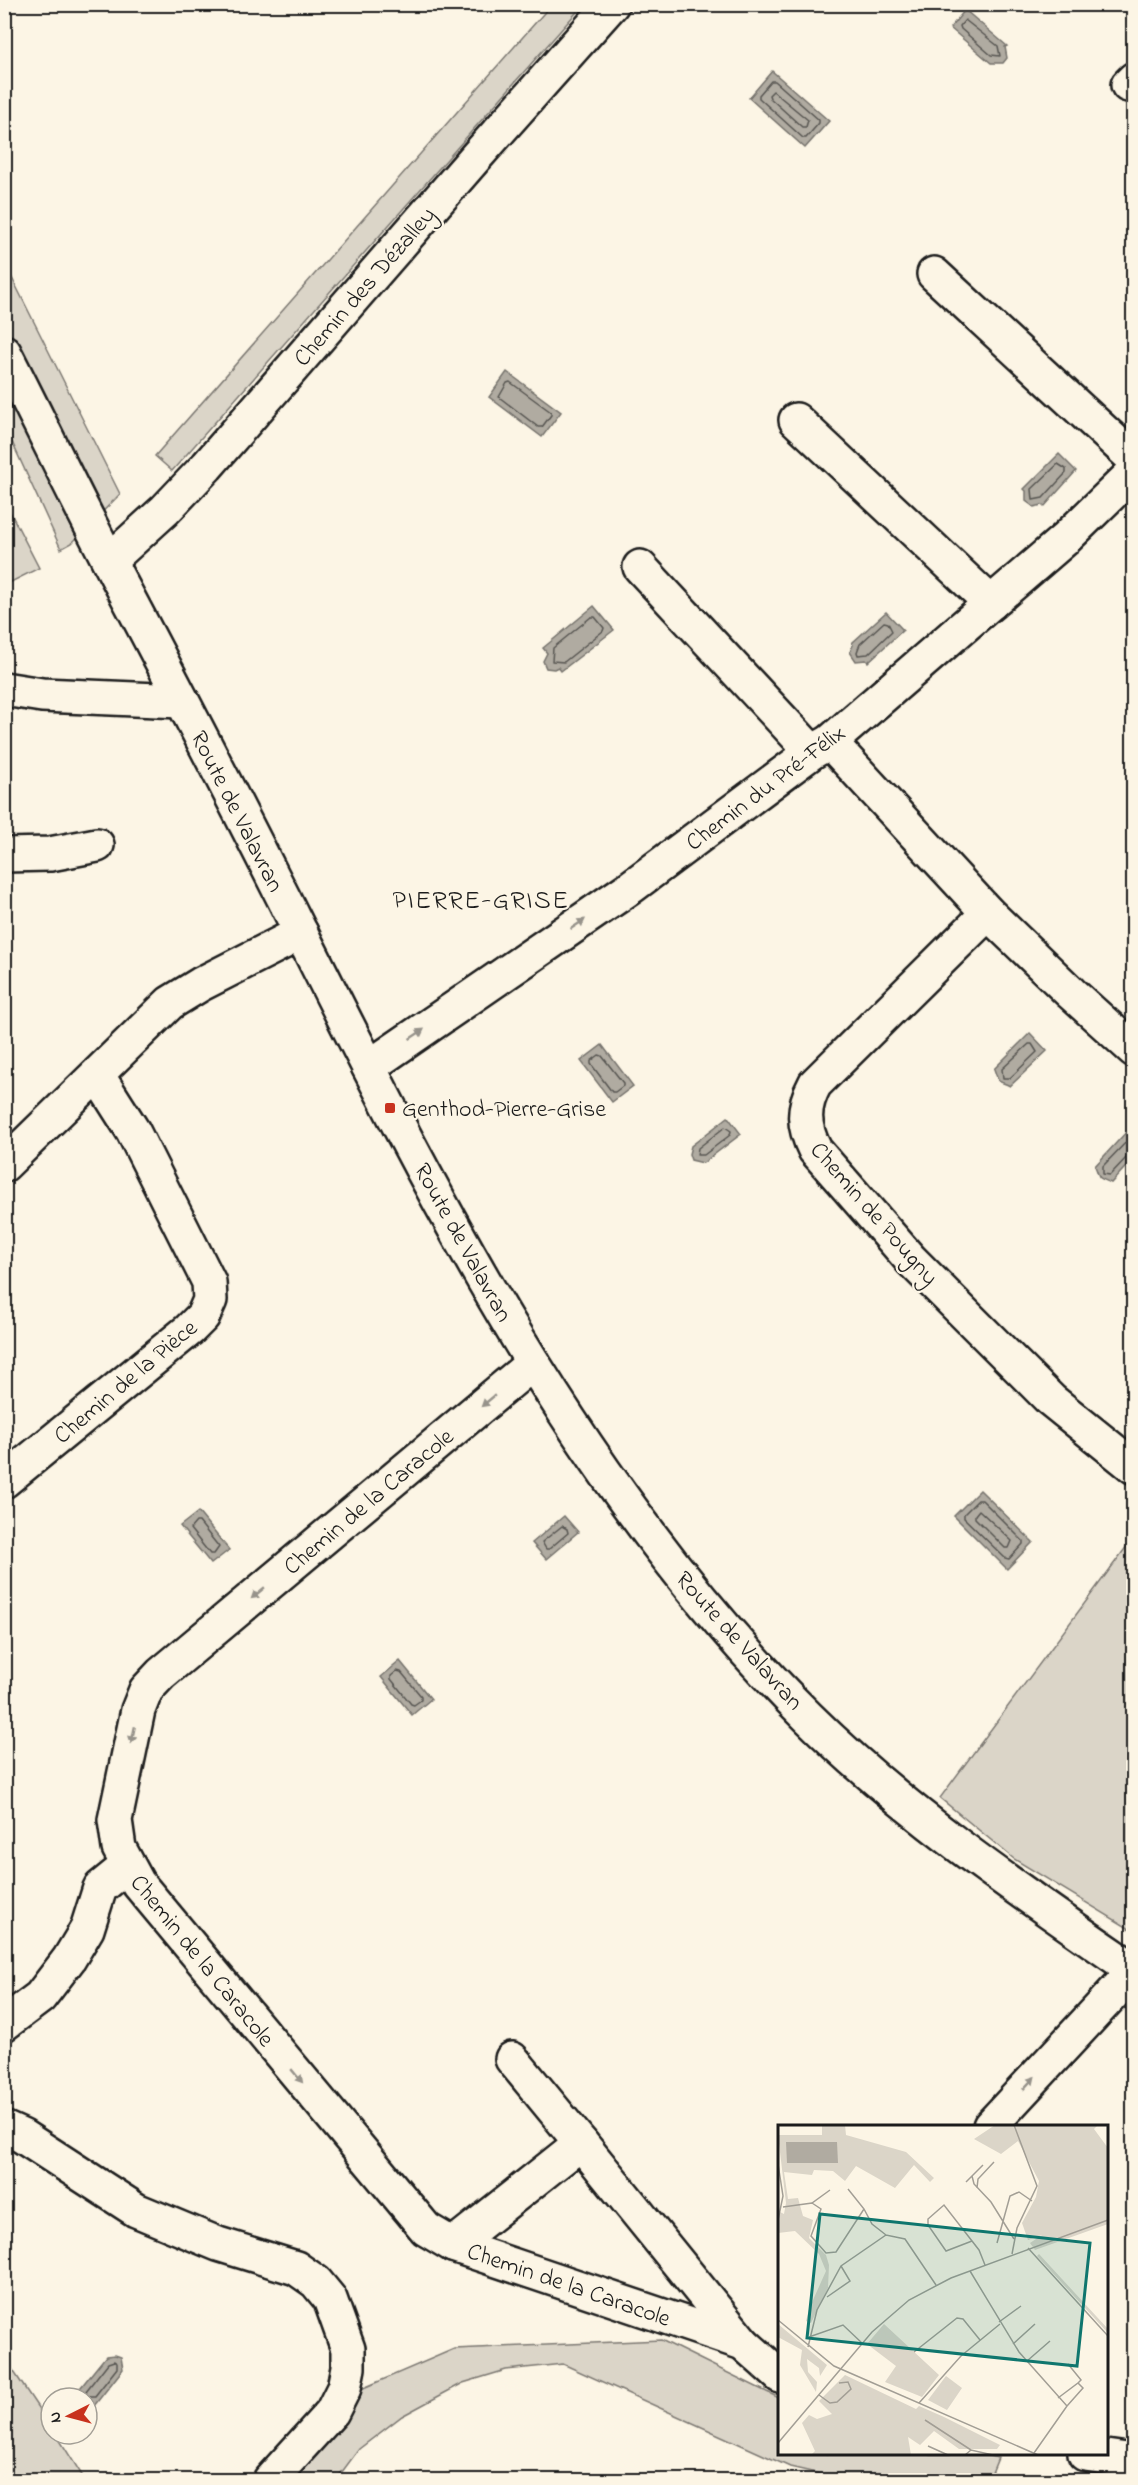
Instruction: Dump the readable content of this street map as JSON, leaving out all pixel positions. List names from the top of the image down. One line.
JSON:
{"streets":{"street":["Chemin des Dézalley","Chemin du Pré-Félix","Route de Valavran","Chemin de Pougny","Chemin de la Pièce","Chemin de la Caracole"]},"crossings":[["Chemin des Dézalley","Route de Valavran"],["Chemin du Pré-Félix","Route de Valavran"],["Route de Valavran","Chemin de la Caracole"]],"one_way":["Chemin du Pré-Félix"],"districts":["PIERRE-GRISE"],"places":{"transit":["Genthod-Pierre-Grise"]},"north":"left"}
